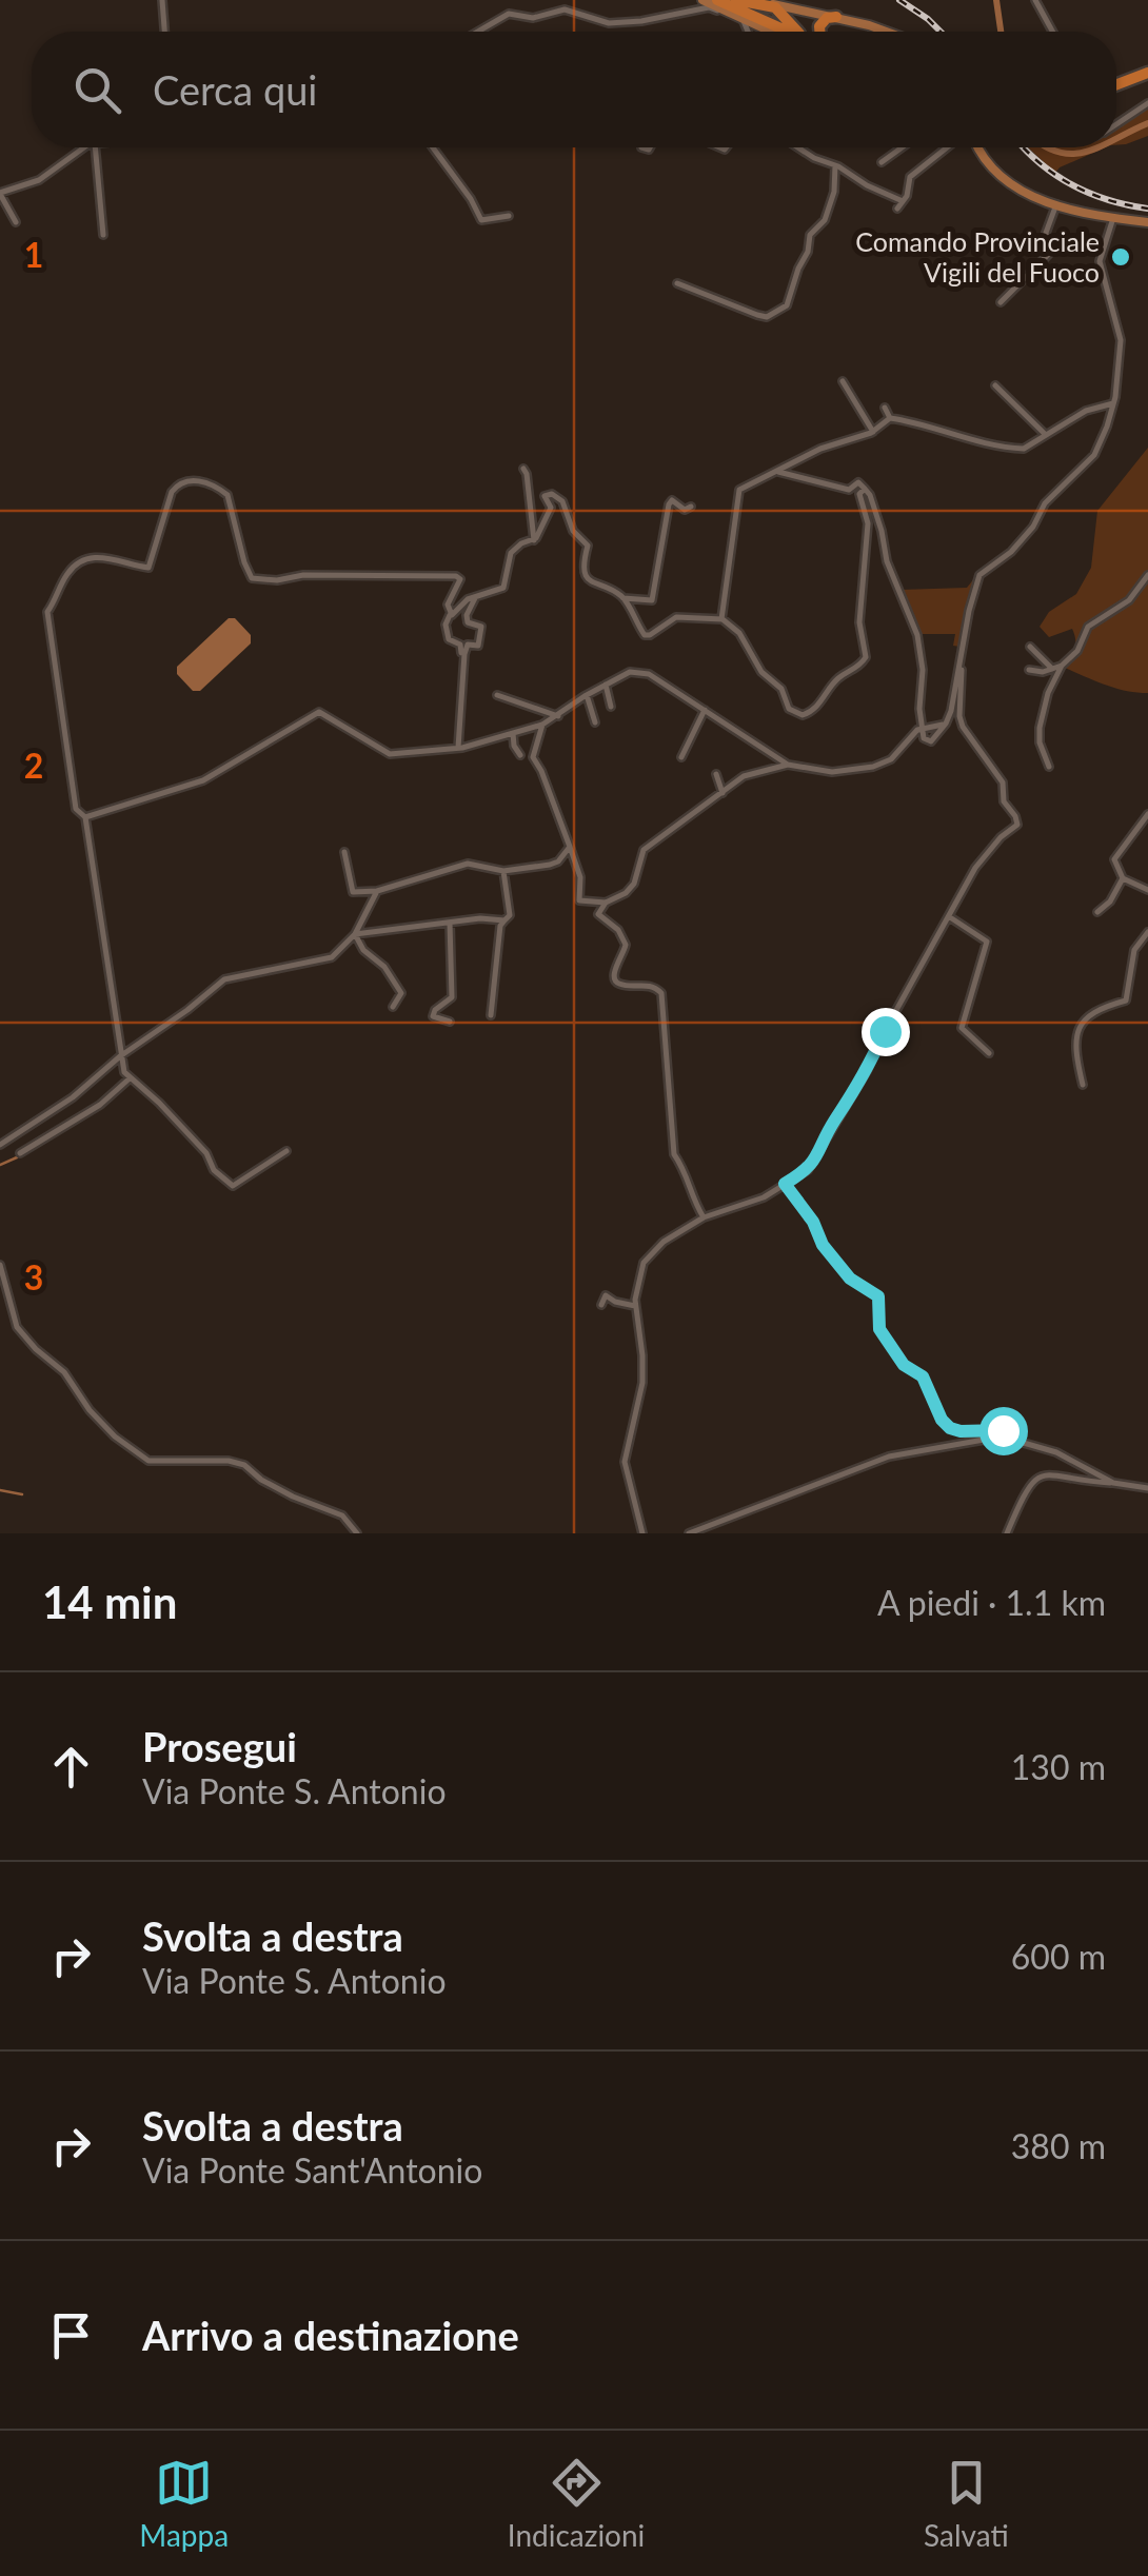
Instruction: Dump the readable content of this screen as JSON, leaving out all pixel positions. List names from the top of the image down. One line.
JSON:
{"places":["Comando Provinciale Vigili del Fuoco"],"page":{"search":"Cerca qui","heading":["14 min","A piedi · 1.1 km"],"list":[["Prosegui","Via Ponte S. Antonio","130 m"],["Svolta a destra","Via Ponte S. Antonio","600 m"],["Svolta a destra","Via Ponte Sant'Antonio","380 m"],"Arrivo a destinazione"],"nav":["Mappa","Indicazioni","Salvati"]},"grid":{"rows":["1","2","3"]}}
